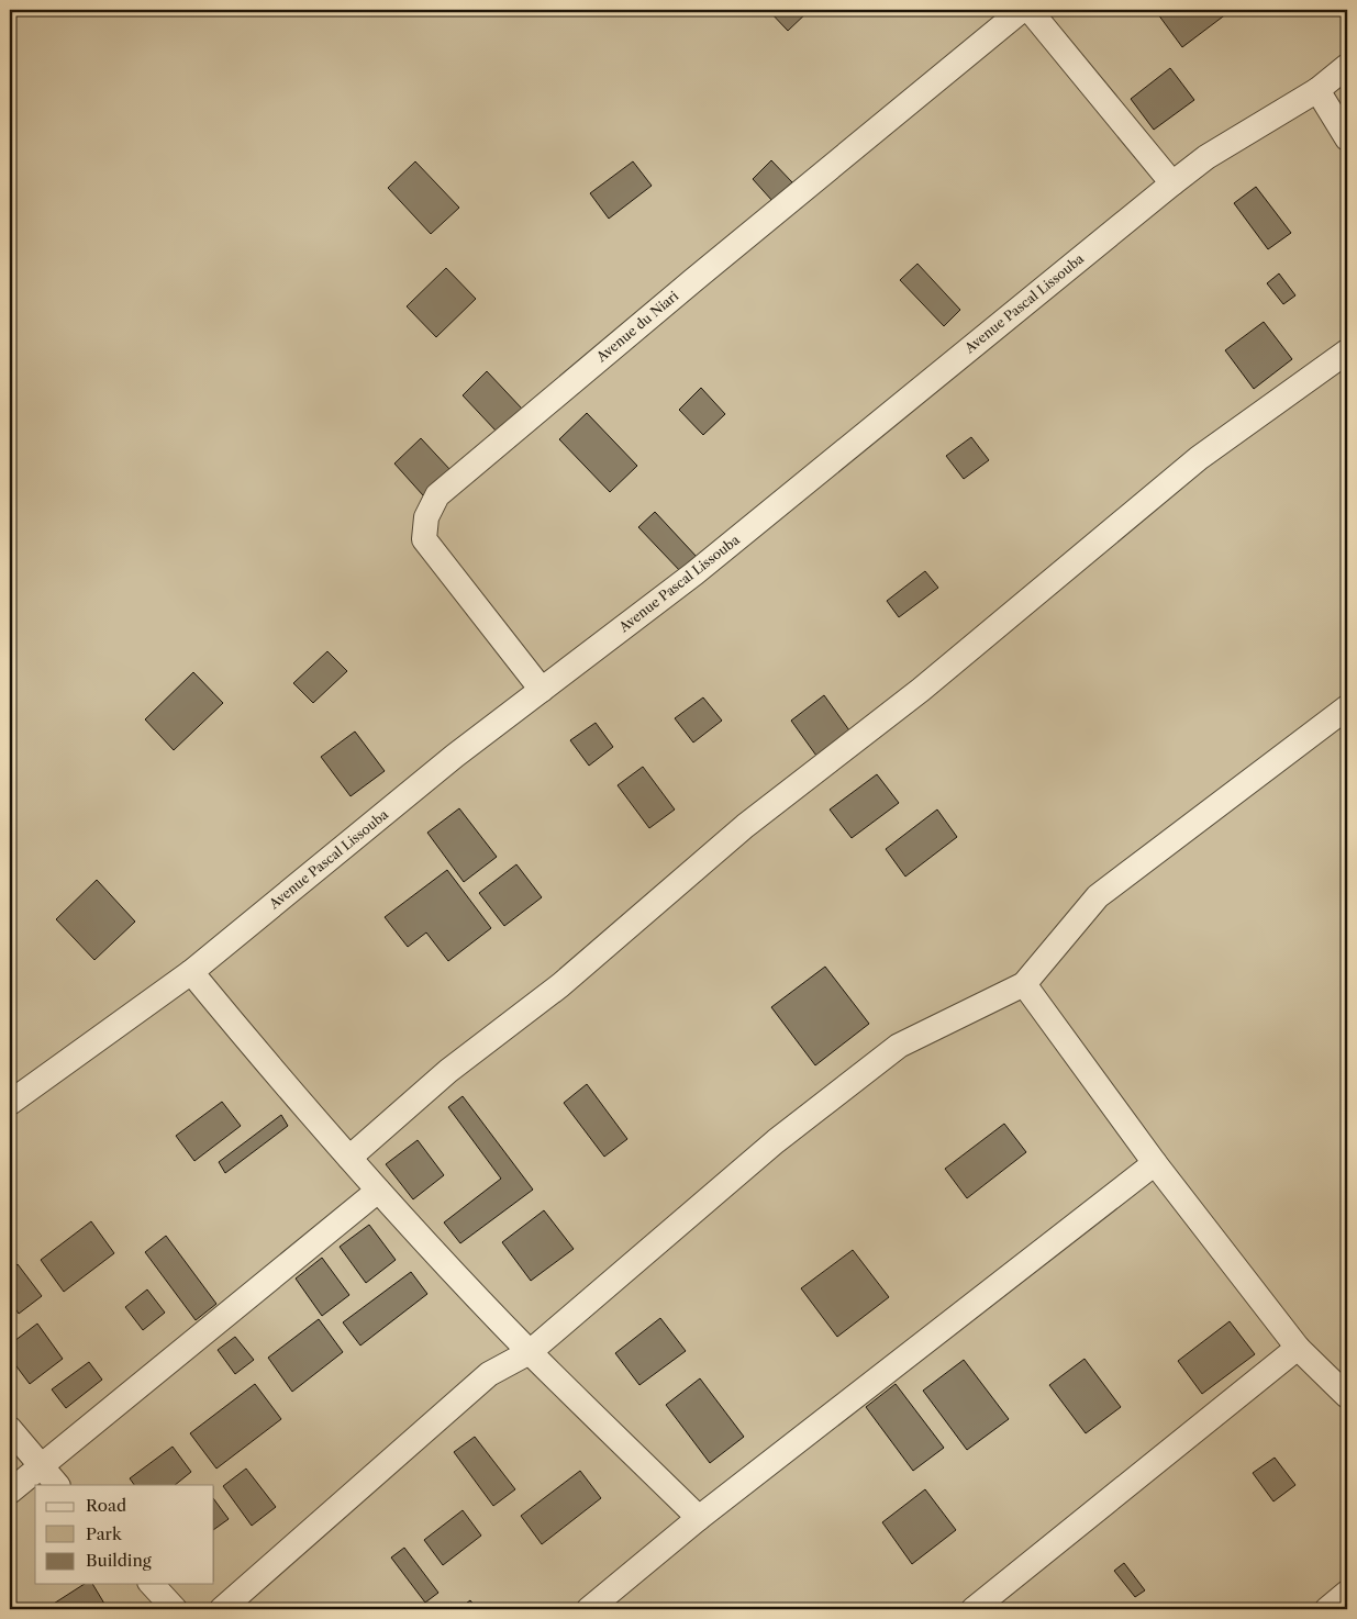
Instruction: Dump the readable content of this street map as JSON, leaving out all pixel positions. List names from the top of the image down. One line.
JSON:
{"streets":{"street":["Avenue Pascal Lissouba","Avenue du Niari"]},"crossings":[["Avenue Pascal Lissouba","Avenue du Niari"]],"legend":["Road","Park","Building"]}
